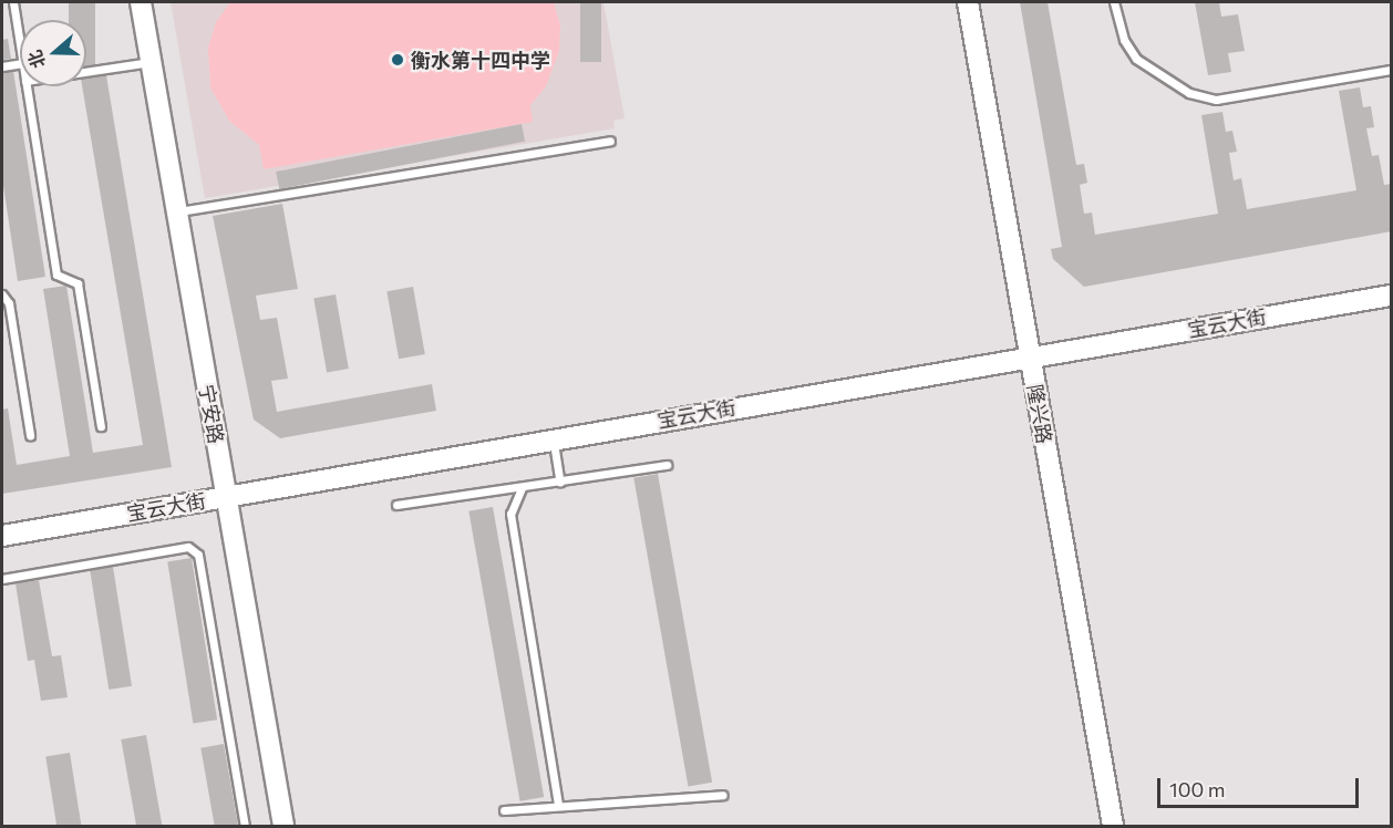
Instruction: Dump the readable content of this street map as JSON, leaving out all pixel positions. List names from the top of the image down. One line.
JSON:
{"streets":{"street":["宝云大街","宁安路","隆兴路"]},"crossings":[["宝云大街","宁安路"],["宝云大街","隆兴路"]],"places":["衡水第十四中学"],"scale_bar":"100 m","north":"left"}
